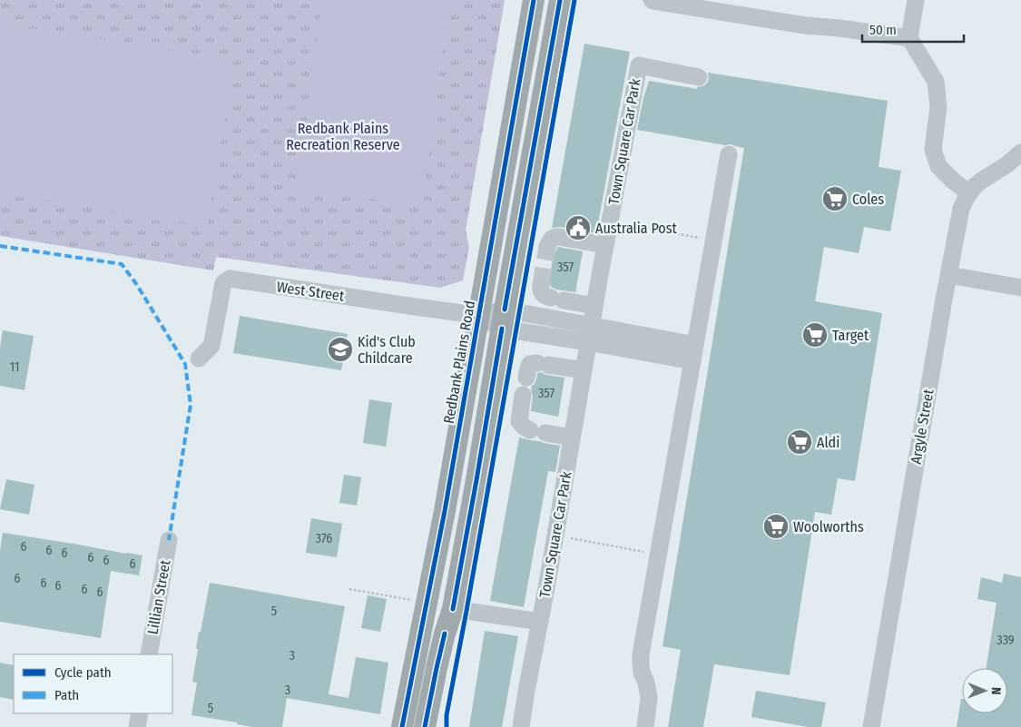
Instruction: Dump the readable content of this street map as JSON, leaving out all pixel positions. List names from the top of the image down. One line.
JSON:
{"streets":{"main road":["Redbank Plains Road"],"street":["Town Square Car Park","West Street","Argyle Street","Lillian Street"]},"crossings":[["West Street","Redbank Plains Road"]],"parks":["Redbank Plains Recreation Reserve"],"places":{"supermarket":["Coles","Target","Aldi","Woolworths"],"public building":["Australia Post"],"school or university":["Kid's Club Childcare"]},"house_numbers":["357","11","357","376","6","6","6","6","6","6","6","6","6","6","6","5","339","3","3","5"],"legend":["Cycle path","Path"],"scale_bar":"50 m","north":"right"}
